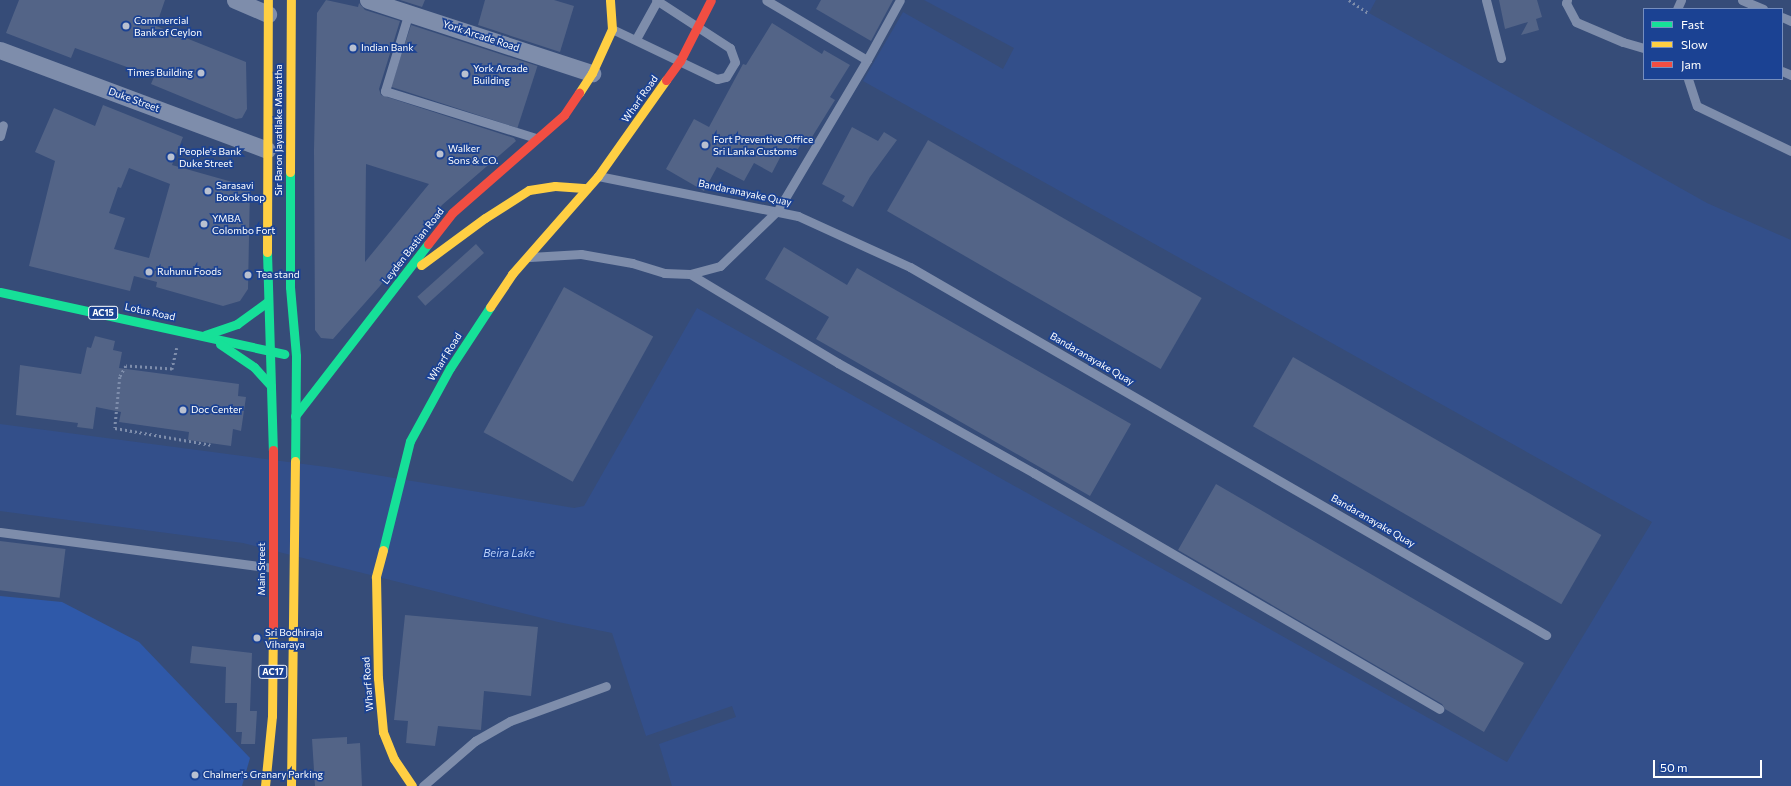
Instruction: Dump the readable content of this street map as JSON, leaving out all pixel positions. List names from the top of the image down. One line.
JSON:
{"streets":{"main road":["Wharf Road","Sir Baron Jayatilake Mawatha","Leyden Bastian Road","Lotus Road","AC15","Main Street","AC17"],"street":["York Arcade Road","Duke Street"],"lane":["Bandaranayake Quay"]},"crossings":[["York Arcade Road","Leyden Bastian Road"],["Wharf Road","Bandaranayake Quay"],["Duke Street","Sir Baron Jayatilake Mawatha"],["Sir Baron Jayatilake Mawatha","Lotus Road"],["Sir Baron Jayatilake Mawatha","Main Street"],["Sir Baron Jayatilake Mawatha","AC17"],["Leyden Bastian Road","AC17"],["Lotus Road","Main Street"],["Lotus Road","AC17"]],"water":["Beira Lake"],"places":["Commercial Bank of Ceylon","Indian Bank","Times Building","York Arcade Building","Fort Preventive Office Sri Lanka Customs","Walker Sons & CO.","People's Bank Duke Street","Sarasavi Book Shop","YMBA Colombo Fort","Ruhunu Foods","Tea stand","Doc Center","Sri Bodhiraja Viharaya","Chalmer's Granary Parking"],"legend":["Fast","Slow","Jam"],"scale_bar":"50 m"}
